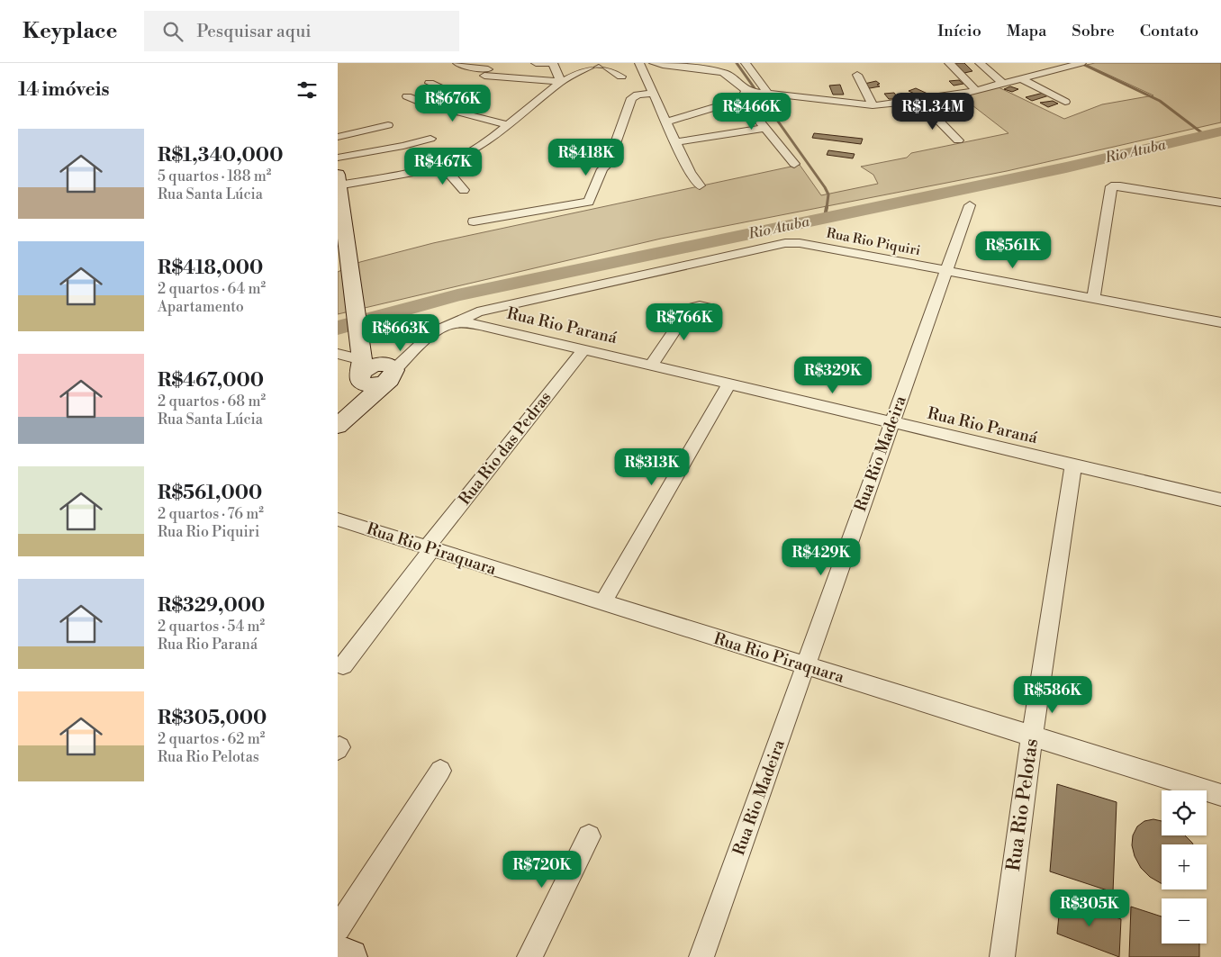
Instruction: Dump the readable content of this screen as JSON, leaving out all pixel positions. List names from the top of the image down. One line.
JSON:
{"streets":{"street":["Rua Rio Piquiri","Rua Rio Paraná","Rua Rio das Pedras","Rua Rio Madeira","Rua Rio Piraquara","Rua Rio Pelotas"]},"crossings":[["Rua Rio Piquiri","Rua Rio Paraná"],["Rua Rio Piquiri","Rua Rio Madeira"],["Rua Rio Paraná","Rua Rio das Pedras"],["Rua Rio Paraná","Rua Rio Madeira"],["Rua Rio Paraná","Rua Rio Pelotas"],["Rua Rio das Pedras","Rua Rio Piraquara"],["Rua Rio Madeira","Rua Rio Piraquara"],["Rua Rio Piraquara","Rua Rio Pelotas"]],"water":["Rio Atuba"],"page":{"header":"Keyplace","search":"Pesquisar aqui","nav":["Início","Mapa","Sobre","Contato"],"heading":"14 imóveis","price":["R$676K","R$466K","R$1.34M","R$418K","R$467K","R$561K","R$766K","R$663K","R$329K","R$313K","R$429K","R$586K","R$720K","R$305K"],"list":[{"name":"R$1,340,000","note":"5 quartos · 188 m² · Rua Santa Lúcia"},{"name":"R$418,000","note":"2 quartos · 64 m² · Apartamento"},{"name":"R$467,000","note":"2 quartos · 68 m² · Rua Santa Lúcia"},{"name":"R$561,000","note":"2 quartos · 76 m² · Rua Rio Piquiri"},{"name":"R$329,000","note":"2 quartos · 54 m² · Rua Rio Paraná"},{"name":"R$305,000","note":"2 quartos · 62 m² · Rua Rio Pelotas"}],"map_buttons":["+","−"]}}
